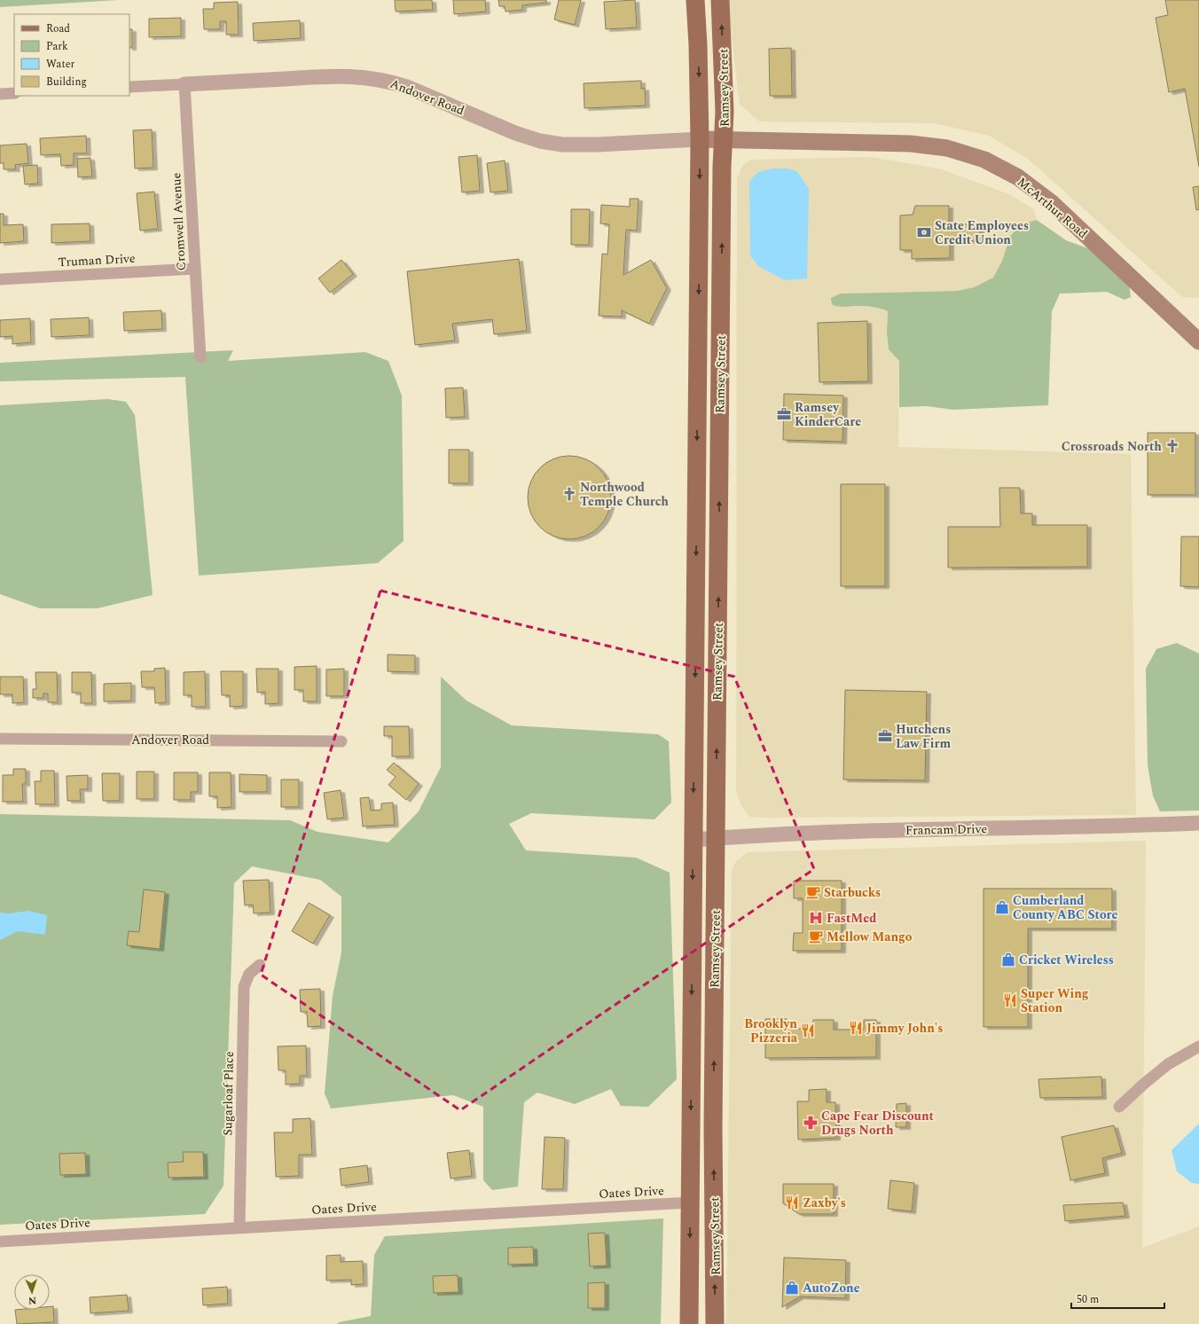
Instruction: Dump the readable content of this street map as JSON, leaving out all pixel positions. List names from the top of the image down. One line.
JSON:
{"streets":{"main road":["Ramsey Street","McArthur Road"],"street":["Andover Road","Cromwell Avenue","Truman Drive","Francam Drive","Sugarloaf Place","Oates Drive"]},"crossings":[["Ramsey Street","Andover Road"],["Ramsey Street","McArthur Road"],["Ramsey Street","Francam Drive"],["Ramsey Street","Oates Drive"],["Andover Road","McArthur Road"],["Andover Road","Cromwell Avenue"],["Cromwell Avenue","Truman Drive"],["Sugarloaf Place","Oates Drive"]],"places":{"bank":["State Employees Credit Union"],"office":["Ramsey KinderCare","Hutchens Law Firm"],"church":["Crossroads North","Northwood Temple Church"],"cafe":["Starbucks","Mellow Mango"],"shop":["Cumberland County ABC Store","Cricket Wireless","AutoZone"],"hospital":["FastMed"],"restaurant":["Super Wing Station","Jimmy John's","Brooklyn Pizzeria","Zaxby's"],"pharmacy":["Cape Fear Discount Drugs North"]},"legend":["Road","Park","Water","Building"],"scale_bar":"50 m","north":"bottom"}
